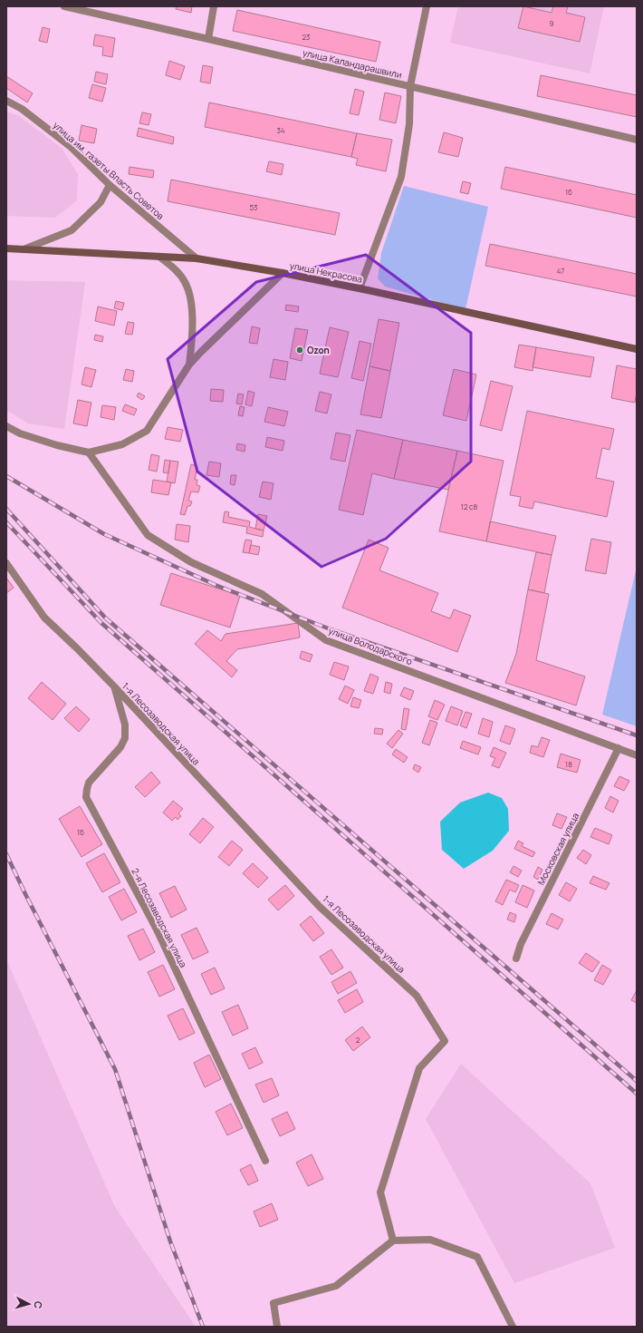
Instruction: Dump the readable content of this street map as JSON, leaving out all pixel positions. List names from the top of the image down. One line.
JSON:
{"streets":{"main road":["улица Некрасова"],"street":["улица Каландарашвили","улица им. газеты Власть Советов","улица Володарского","1-я Лесозаводская улица","Московская улица","2-я Лесозаводская улица"]},"crossings":[["улица им. газеты Власть Советов","улица Некрасова"],["улица Володарского","Московская улица"],["1-я Лесозаводская улица","2-я Лесозаводская улица"]],"places":["Ozon"],"house_numbers":["9","23","34","16","53","47","12 с8","18","16","2"],"north":"right"}
